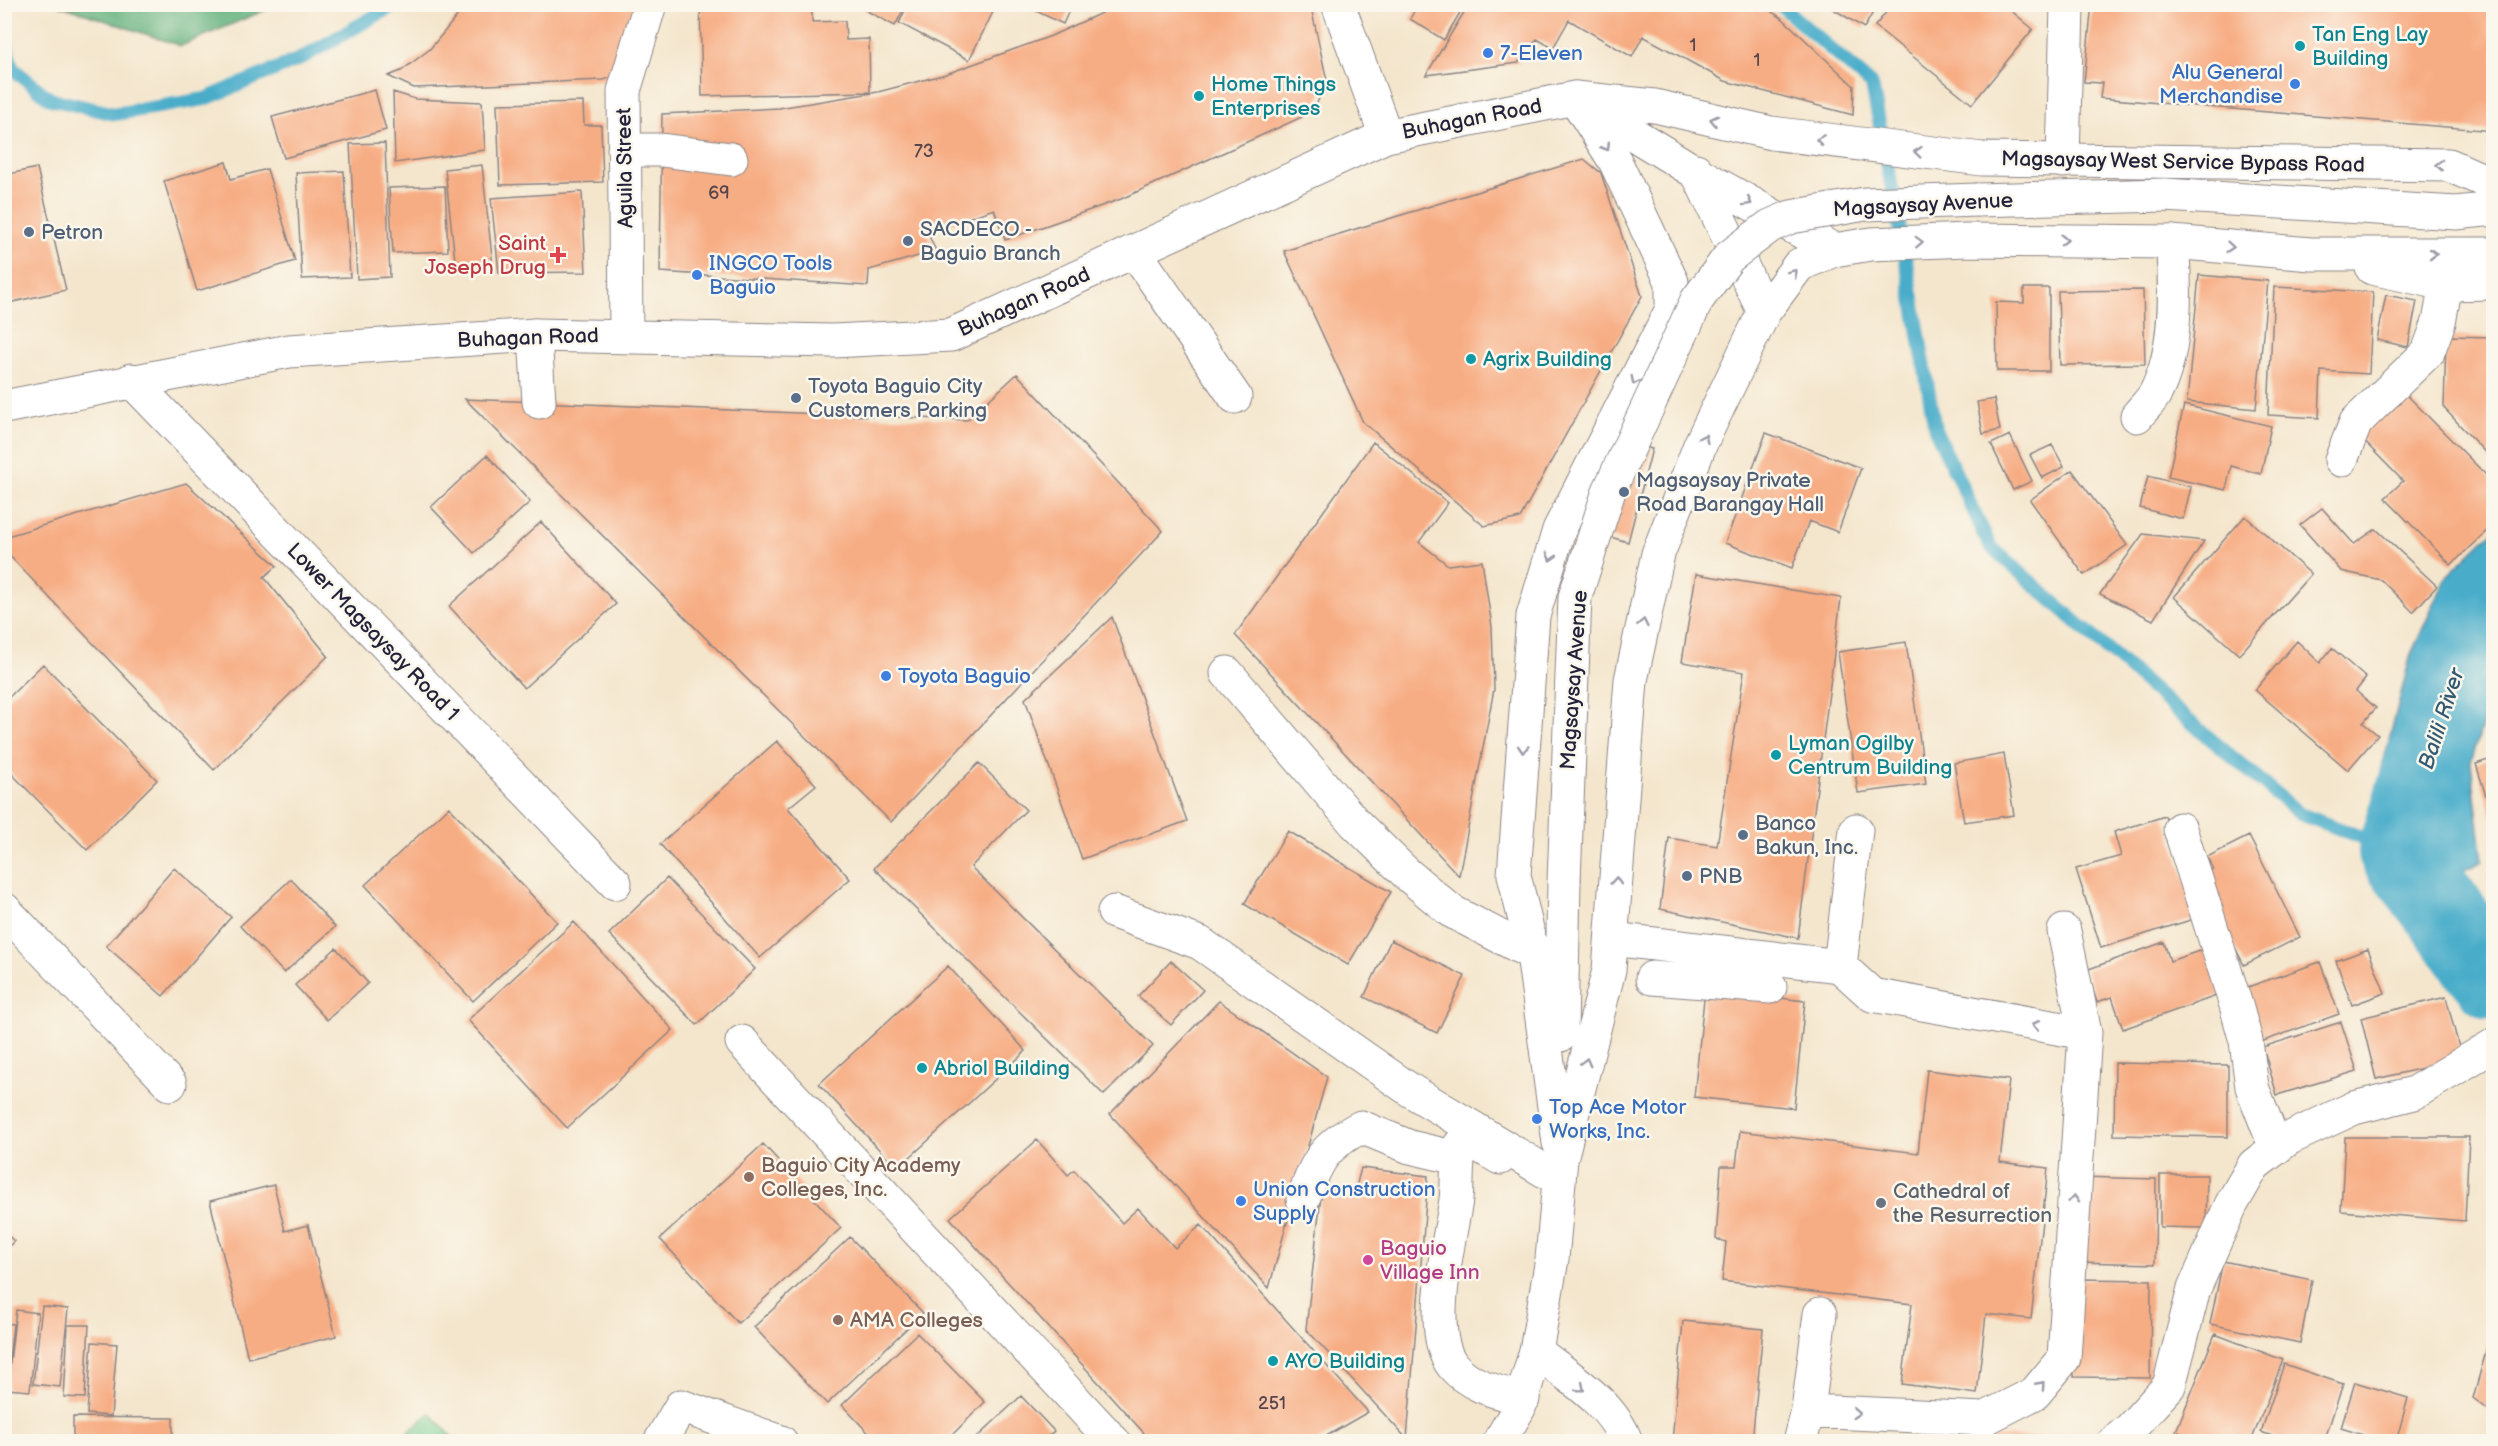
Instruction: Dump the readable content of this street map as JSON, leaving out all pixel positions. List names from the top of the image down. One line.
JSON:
{"streets":{"main road":["Buhagan Road","Magsaysay West Service Bypass Road","Aguila Street","Magsaysay Avenue","Lower Magsaysay Road 1"]},"crossings":[["Buhagan Road","Magsaysay West Service Bypass Road"],["Buhagan Road","Aguila Street"],["Buhagan Road","Magsaysay Avenue"],["Buhagan Road","Lower Magsaysay Road 1"]],"one_way":["Magsaysay West Service Bypass Road"],"water":["Balili River"],"places":{"other":["Tan Eng Lay Building","7-Eleven","Alu General Merchandise","Home Things Enterprises","Petron","SACDECO - Baguio Branch","INGCO Tools Baguio","Agrix Building","Toyota Baguio City Customers Parking","Magsaysay Private Road Barangay Hall","Toyota Baguio","Lyman Ogilby Centrum Building","Banco Bakun, Inc.","PNB","Abriol Building","Top Ace Motor Works, Inc.","Baguio City Academy Colleges, Inc.","Union Construction Supply","Cathedral of the Resurrection","Baguio Village Inn","AMA Colleges","AYO Building"],"health":["Saint Joseph Drug"]},"house_numbers":["1","1","73","69","251"]}
